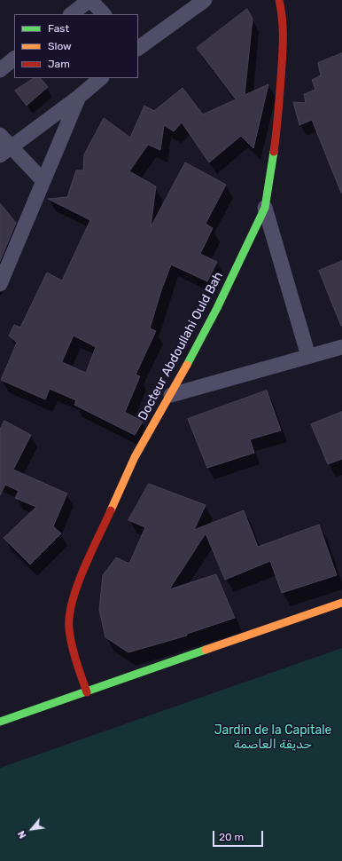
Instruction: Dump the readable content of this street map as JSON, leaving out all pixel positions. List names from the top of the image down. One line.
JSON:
{"streets":{"street":["Docteur Abdoullahi Ould Bah"]},"parks":["Jardin de la Capitale حديقة العاصمة"],"legend":["Fast","Slow","Jam"],"scale_bar":"20 m","north":"bottom left"}
